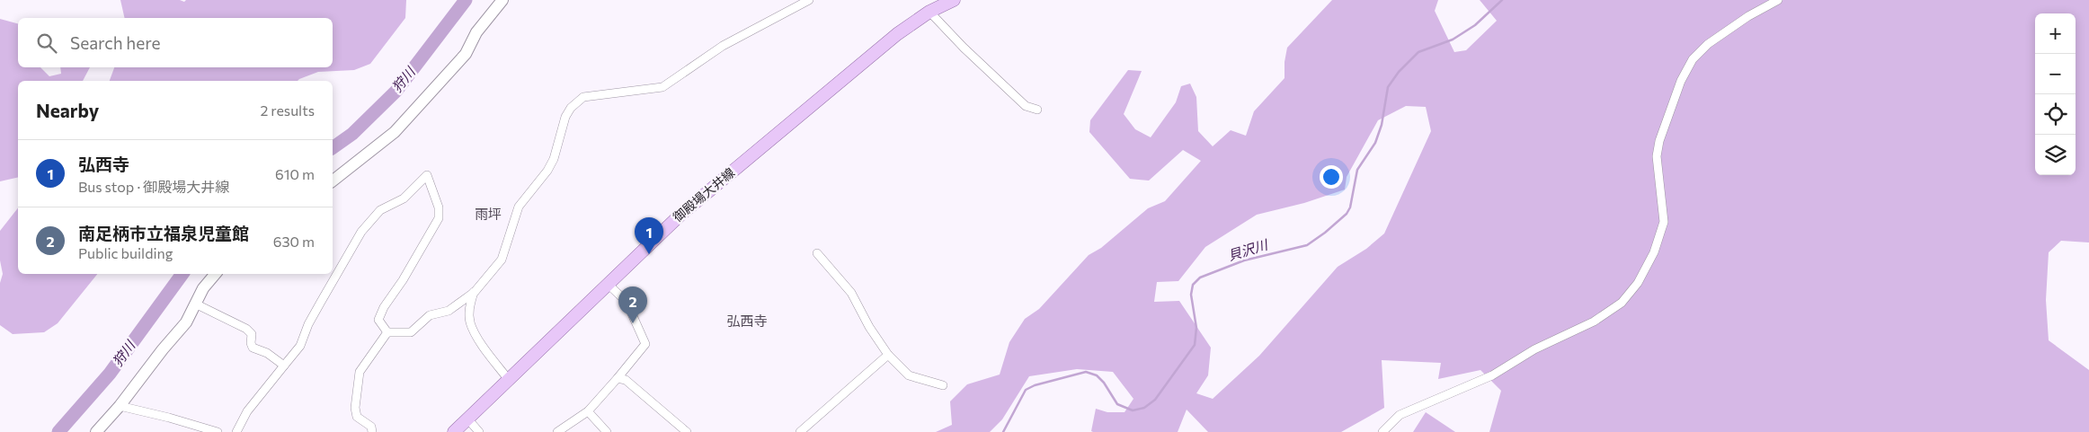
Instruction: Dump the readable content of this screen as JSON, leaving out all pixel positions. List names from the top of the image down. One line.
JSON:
{"streets":{"main road":["御殿場大井線"]},"districts":["雨坪","弘西寺"],"water":["狩川","貝沢川"],"page":{"map_buttons":["+","−"],"search":"Search here","heading":["Nearby","2 results"],"list":[{"mark":"1","name":"弘西寺","note":"Bus stop · 御殿場大井線","value":"610 m"},{"mark":"2","name":"南足柄市立福泉児童館","note":"Public building","value":"630 m"}],"pins":["1","2"]}}
